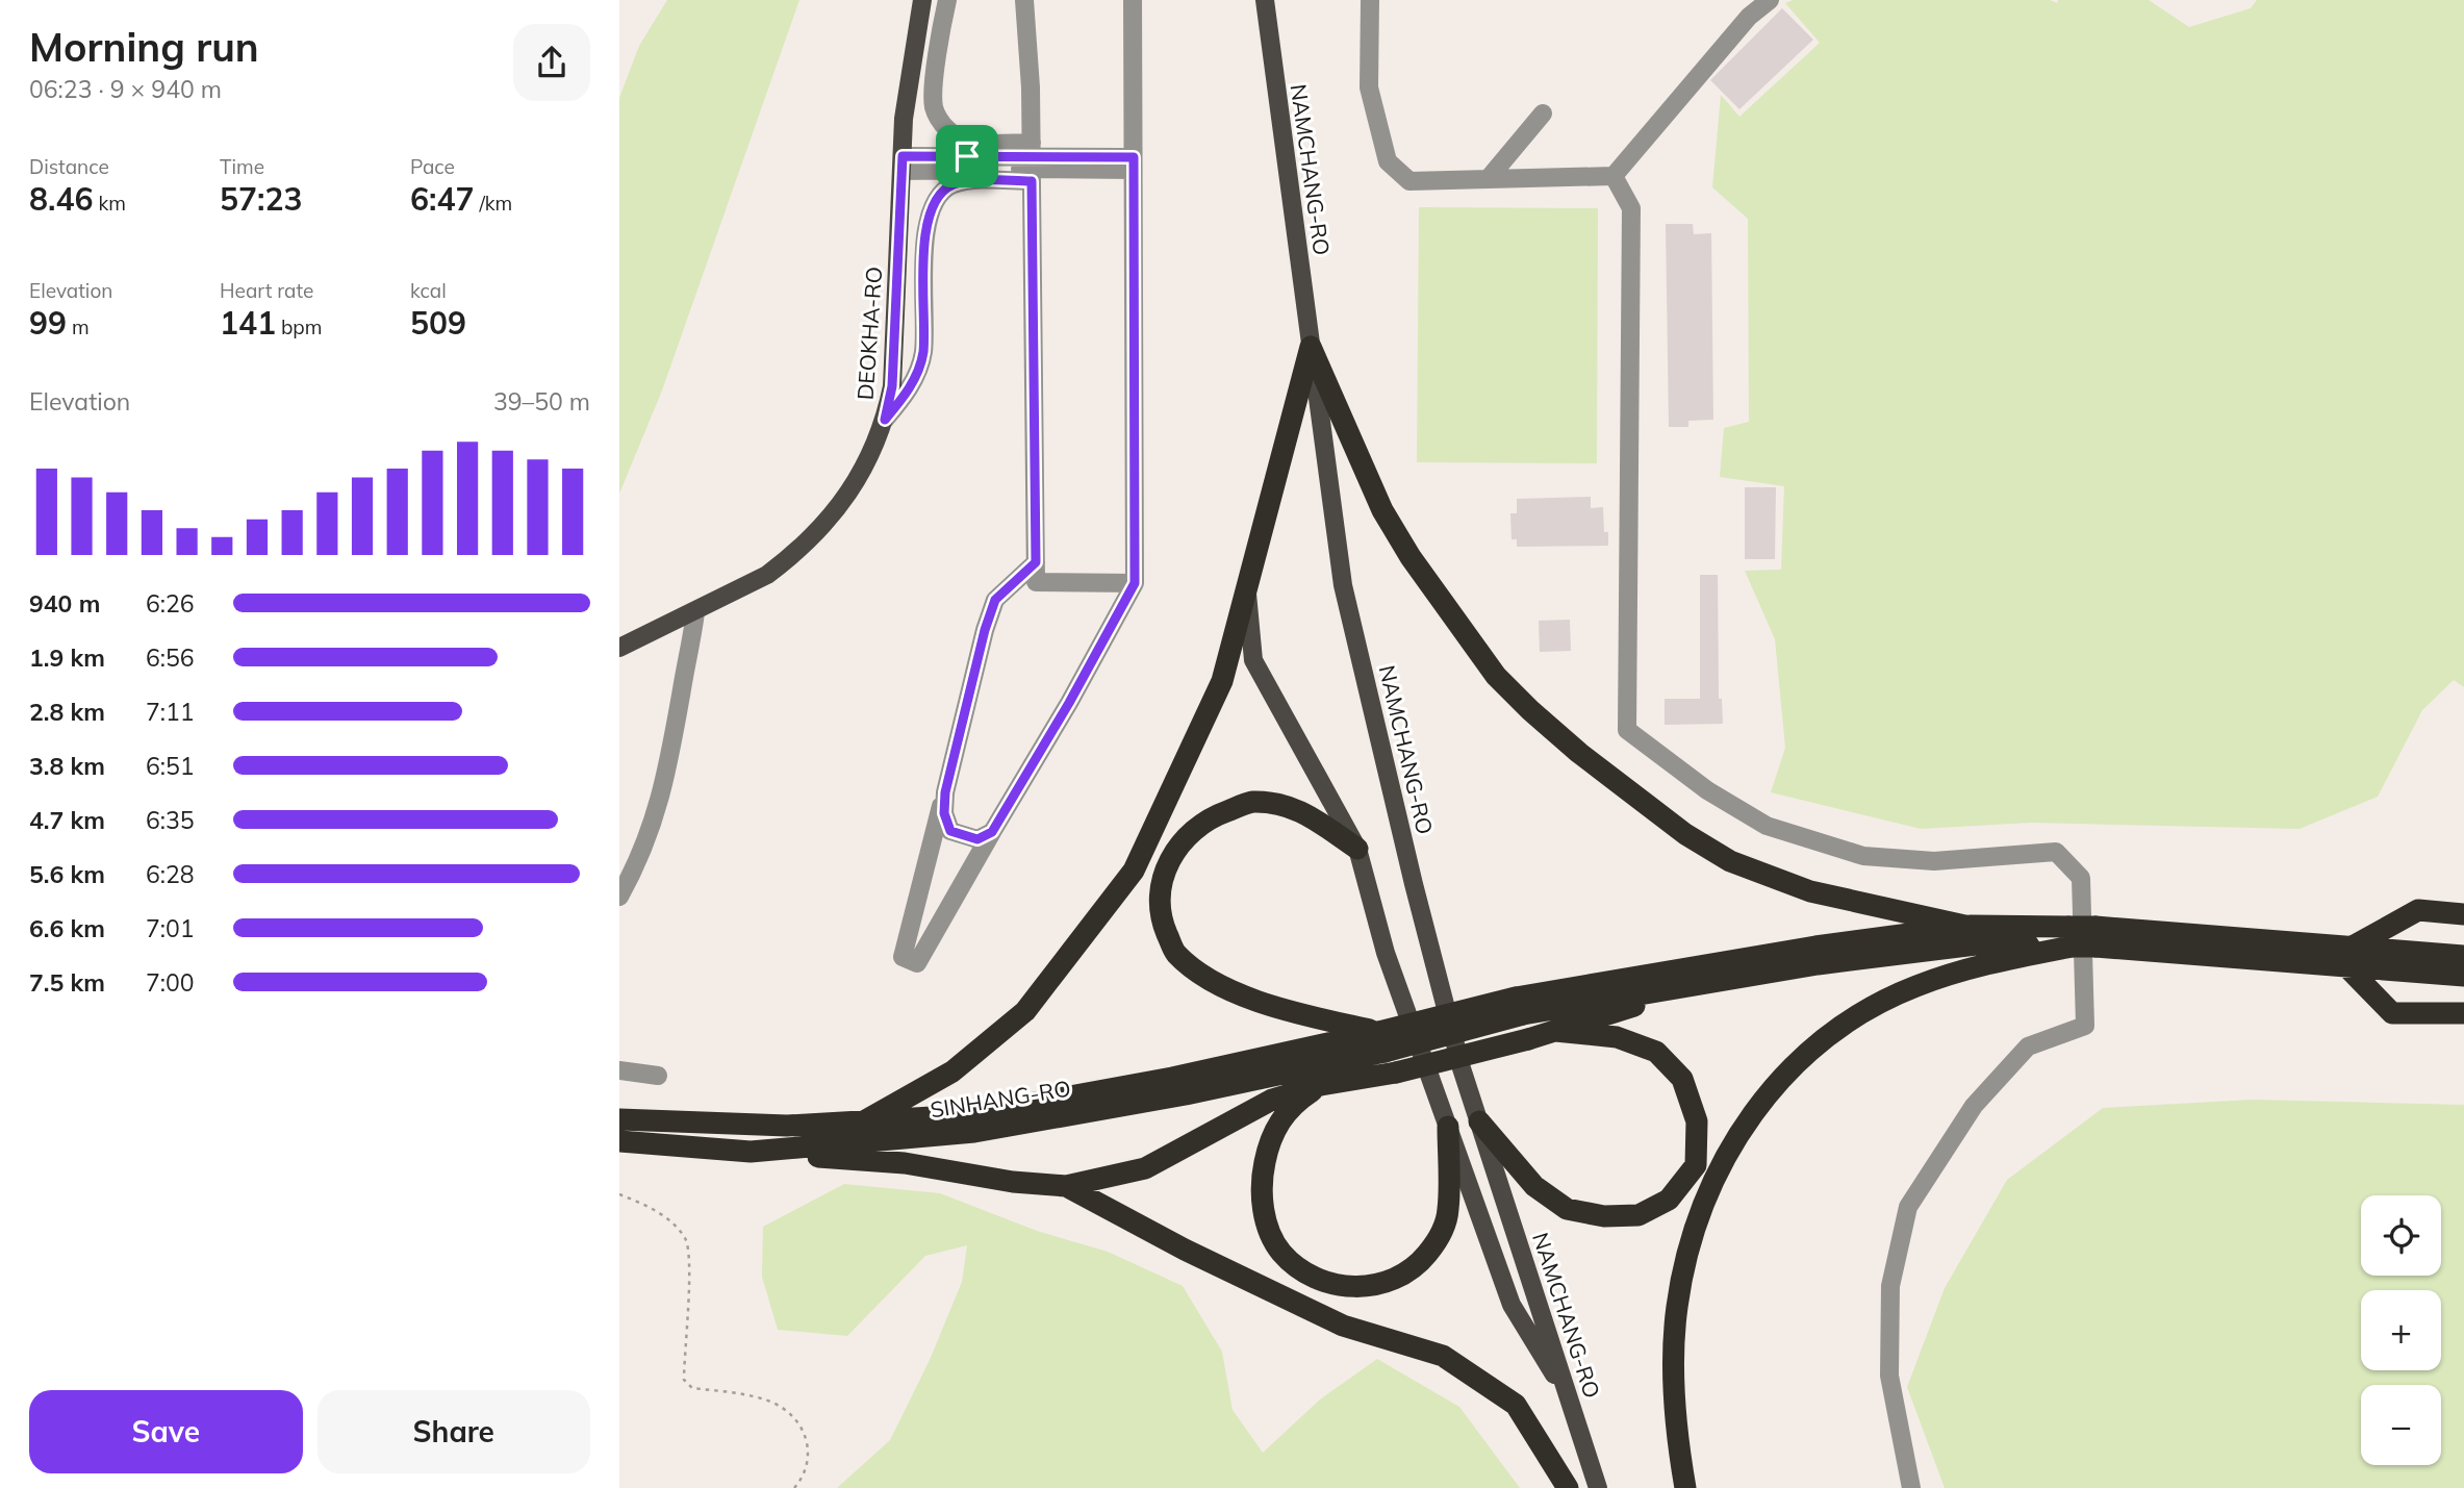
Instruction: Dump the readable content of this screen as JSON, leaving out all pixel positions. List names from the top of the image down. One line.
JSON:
{"streets":{"highway":["SINHANG-RO"],"main road":["NAMCHANG-RO","DEOKHA-RO"]},"page":{"heading":["Morning run","06:23 · 9 × 940 m"],"stats":[["Distance","8.46 km"],["Time","57:23"],["Pace","6:47 /km"],["Elevation","99 m"],["Heart rate","141 bpm"],["kcal","509"]],"chart":["Elevation","39–50 m"],"list":[{"name":"940 m","note":"6:26"},{"name":"1.9 km","note":"6:56"},{"name":"2.8 km","note":"7:11"},{"name":"3.8 km","note":"6:51"},{"name":"4.7 km","note":"6:35"},{"name":"5.6 km","note":"6:28"},{"name":"6.6 km","note":"7:01"},{"name":"7.5 km","note":"7:00"}],"map_buttons":["+","−"],"buttons":["Save","Share"]}}
